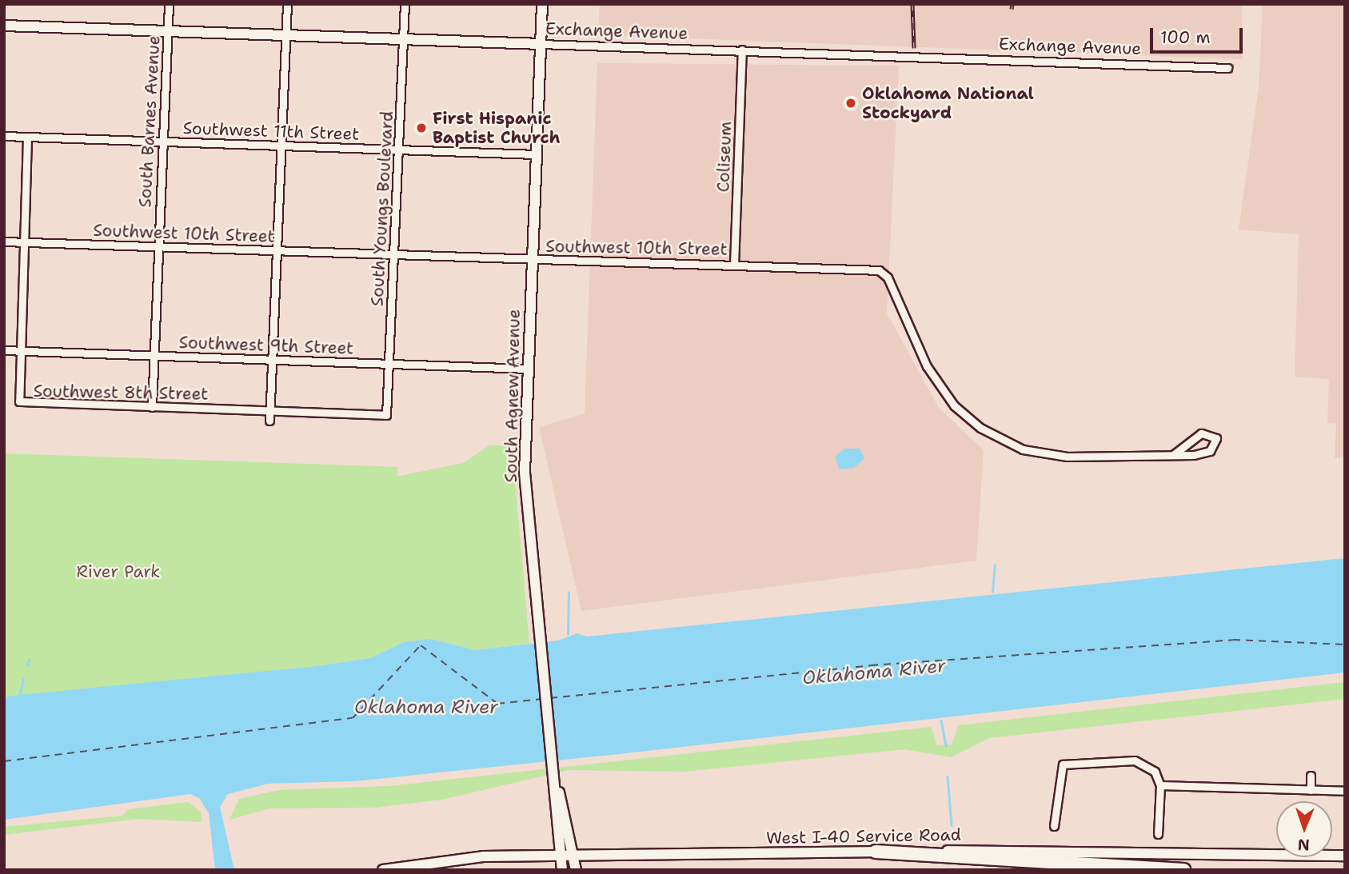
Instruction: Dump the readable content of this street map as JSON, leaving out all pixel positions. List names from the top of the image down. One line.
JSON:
{"streets":{"main road":["Exchange Avenue","South Agnew Avenue","West I-40 Service Road"],"street":["South Barnes Avenue","Southwest 11th Street","Coliseum","South Youngs Boulevard","Southwest 10th Street","Southwest 9th Street","Southwest 8th Street"]},"crossings":[["Exchange Avenue","South Barnes Avenue"],["Exchange Avenue","Coliseum"],["Exchange Avenue","South Youngs Boulevard"],["Exchange Avenue","South Agnew Avenue"],["South Barnes Avenue","Southwest 11th Street"],["South Barnes Avenue","Southwest 10th Street"],["South Barnes Avenue","Southwest 9th Street"],["South Barnes Avenue","Southwest 8th Street"],["Southwest 11th Street","South Youngs Boulevard"],["Southwest 11th Street","Southwest 8th Street"],["Southwest 11th Street","South Agnew Avenue"],["Coliseum","Southwest 10th Street"],["South Youngs Boulevard","Southwest 10th Street"],["South Youngs Boulevard","Southwest 9th Street"],["South Youngs Boulevard","Southwest 8th Street"],["Southwest 10th Street","Southwest 8th Street"],["Southwest 10th Street","South Agnew Avenue"],["Southwest 9th Street","Southwest 8th Street"],["Southwest 9th Street","South Agnew Avenue"],["South Agnew Avenue","West I-40 Service Road"]],"water":["Oklahoma River"],"parks":["River Park"],"places":["Oklahoma National Stockyard","First Hispanic Baptist Church"],"scale_bar":"100 m","north":"bottom"}
